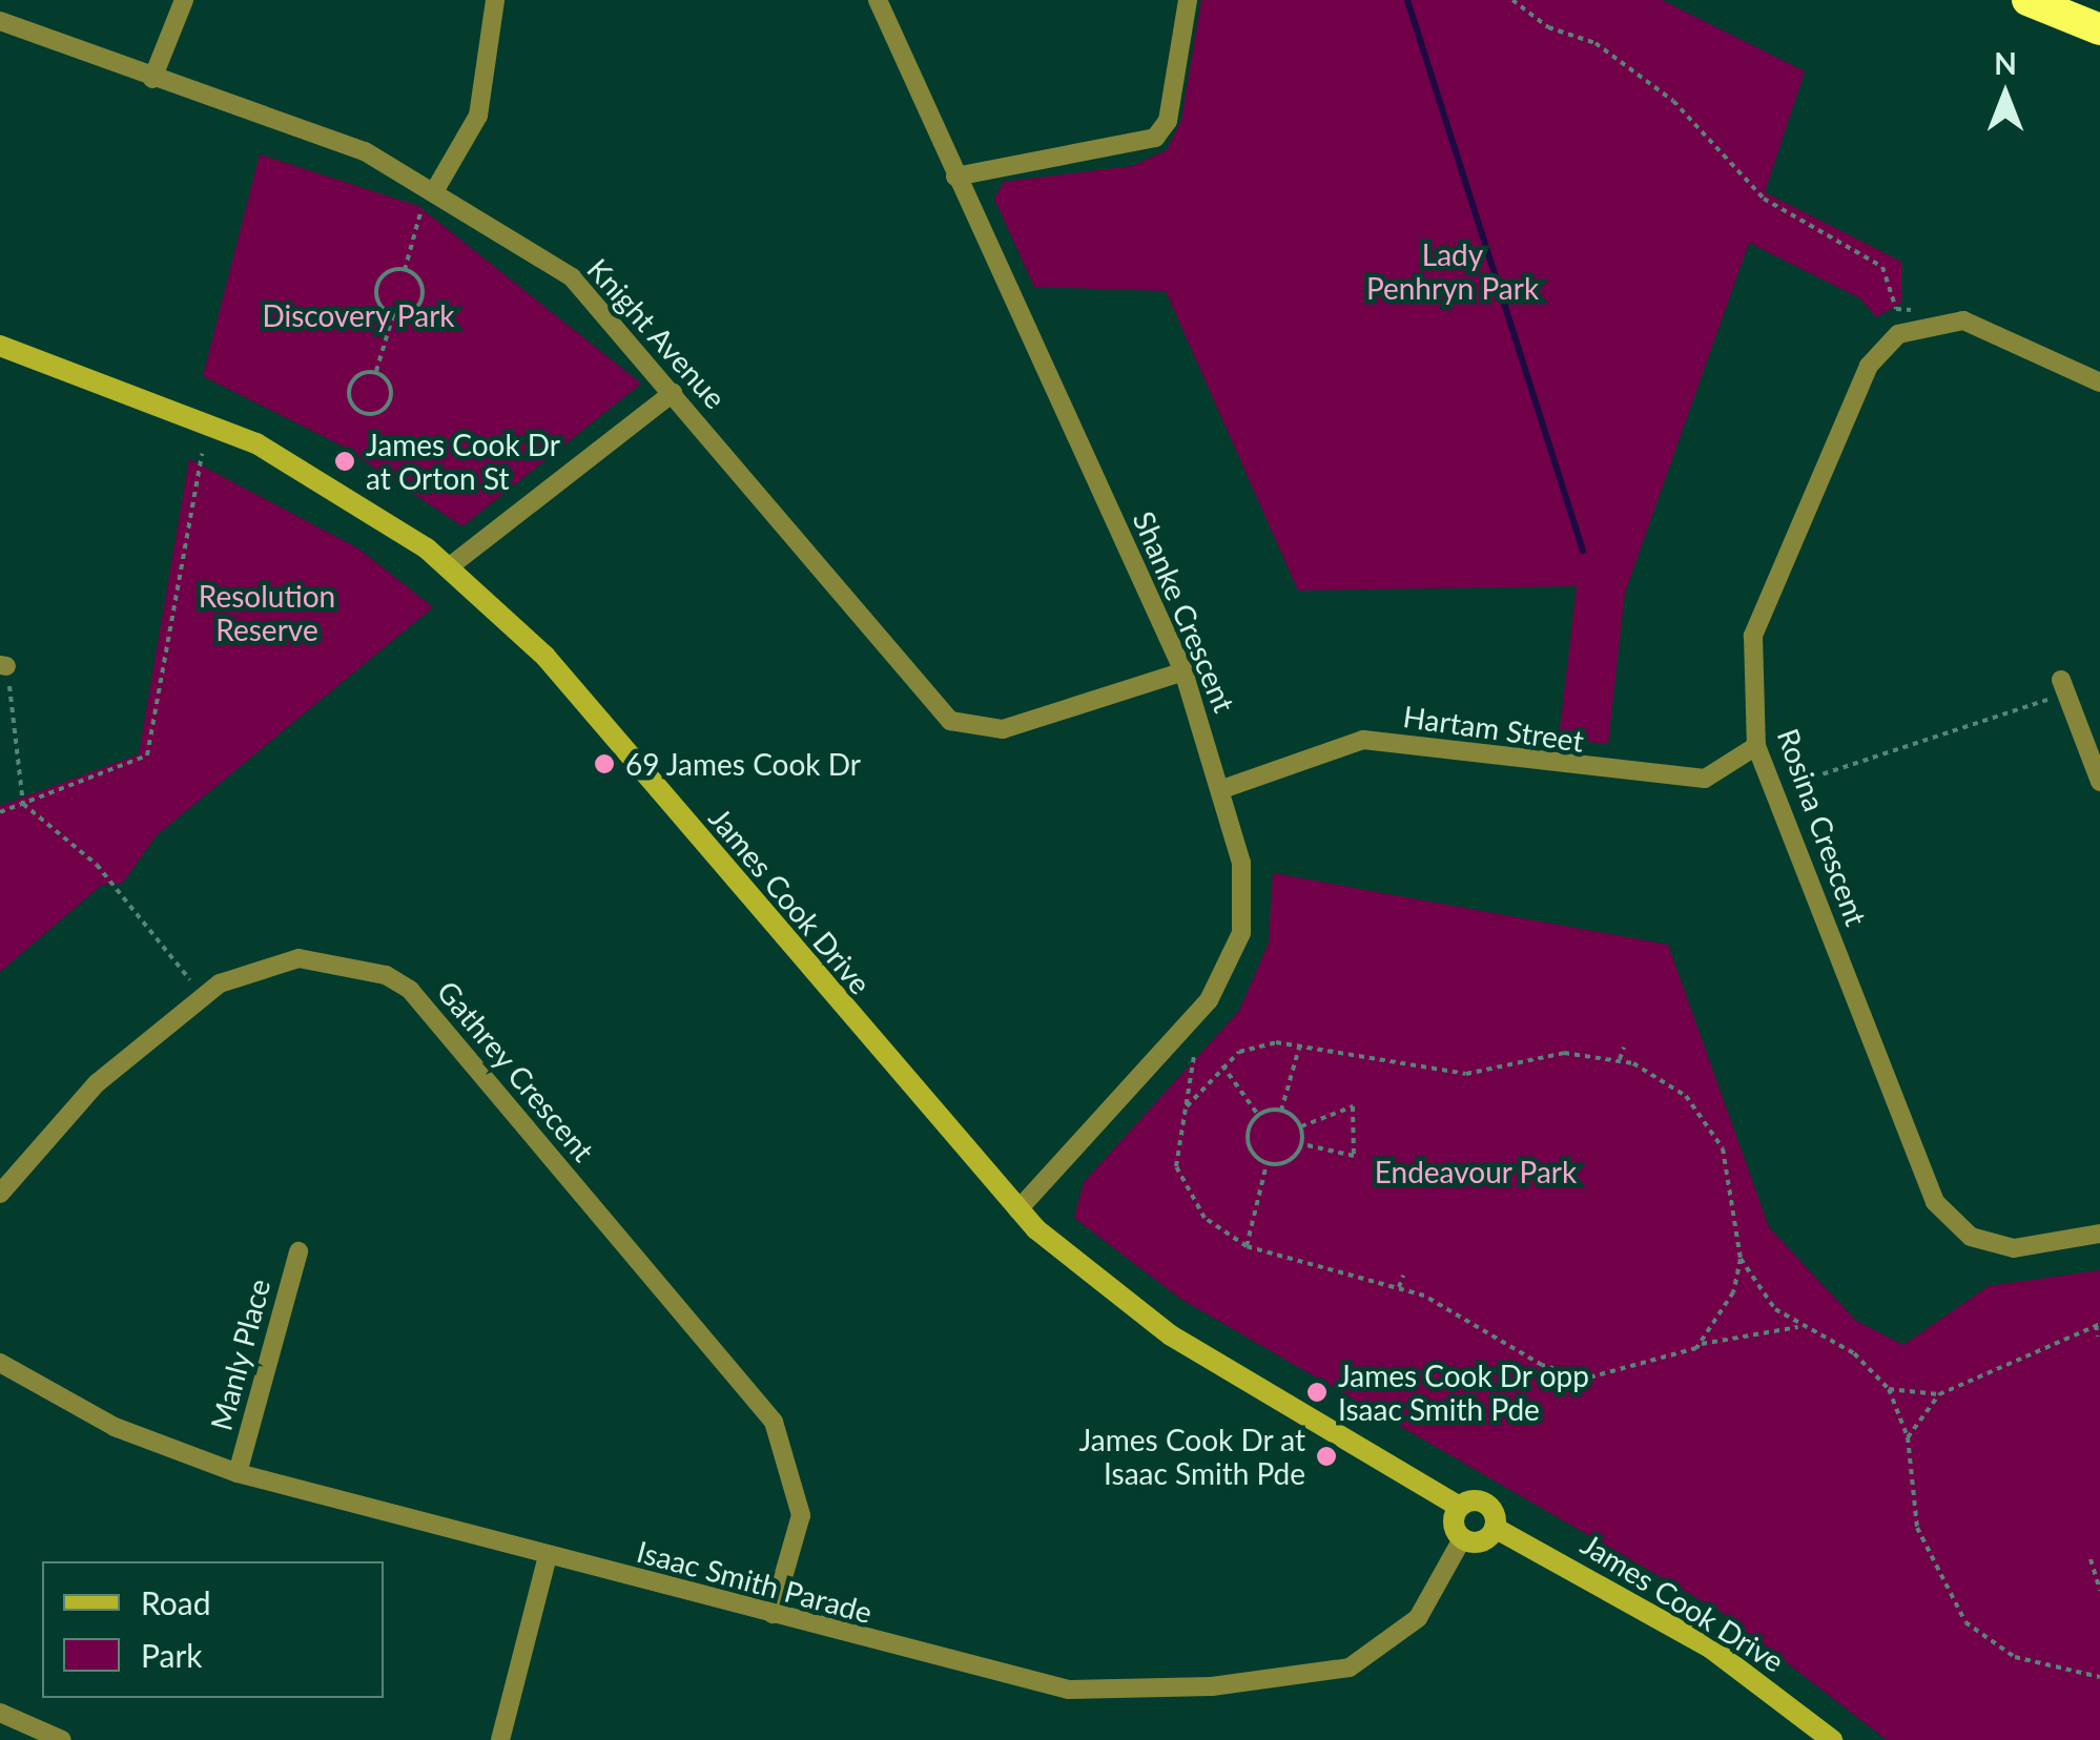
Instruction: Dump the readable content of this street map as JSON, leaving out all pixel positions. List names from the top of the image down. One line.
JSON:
{"streets":{"street":["Knight Avenue","Shanke Crescent","Hartam Street","Rosina Crescent","James Cook Drive","Gathrey Crescent","Manly Place","Isaac Smith Parade"]},"crossings":[["Knight Avenue","Shanke Crescent"],["Shanke Crescent","Hartam Street"],["Shanke Crescent","James Cook Drive"],["Hartam Street","Rosina Crescent"],["Gathrey Crescent","Isaac Smith Parade"],["Manly Place","Isaac Smith Parade"]],"parks":["Lady Penhryn Park","Discovery Park","Resolution Reserve","Endeavour Park"],"places":["James Cook Dr at Orton St","69 James Cook Dr","James Cook Dr opp Isaac Smith Pde","James Cook Dr at Isaac Smith Pde"],"legend":["Road","Park"],"north":"top"}
